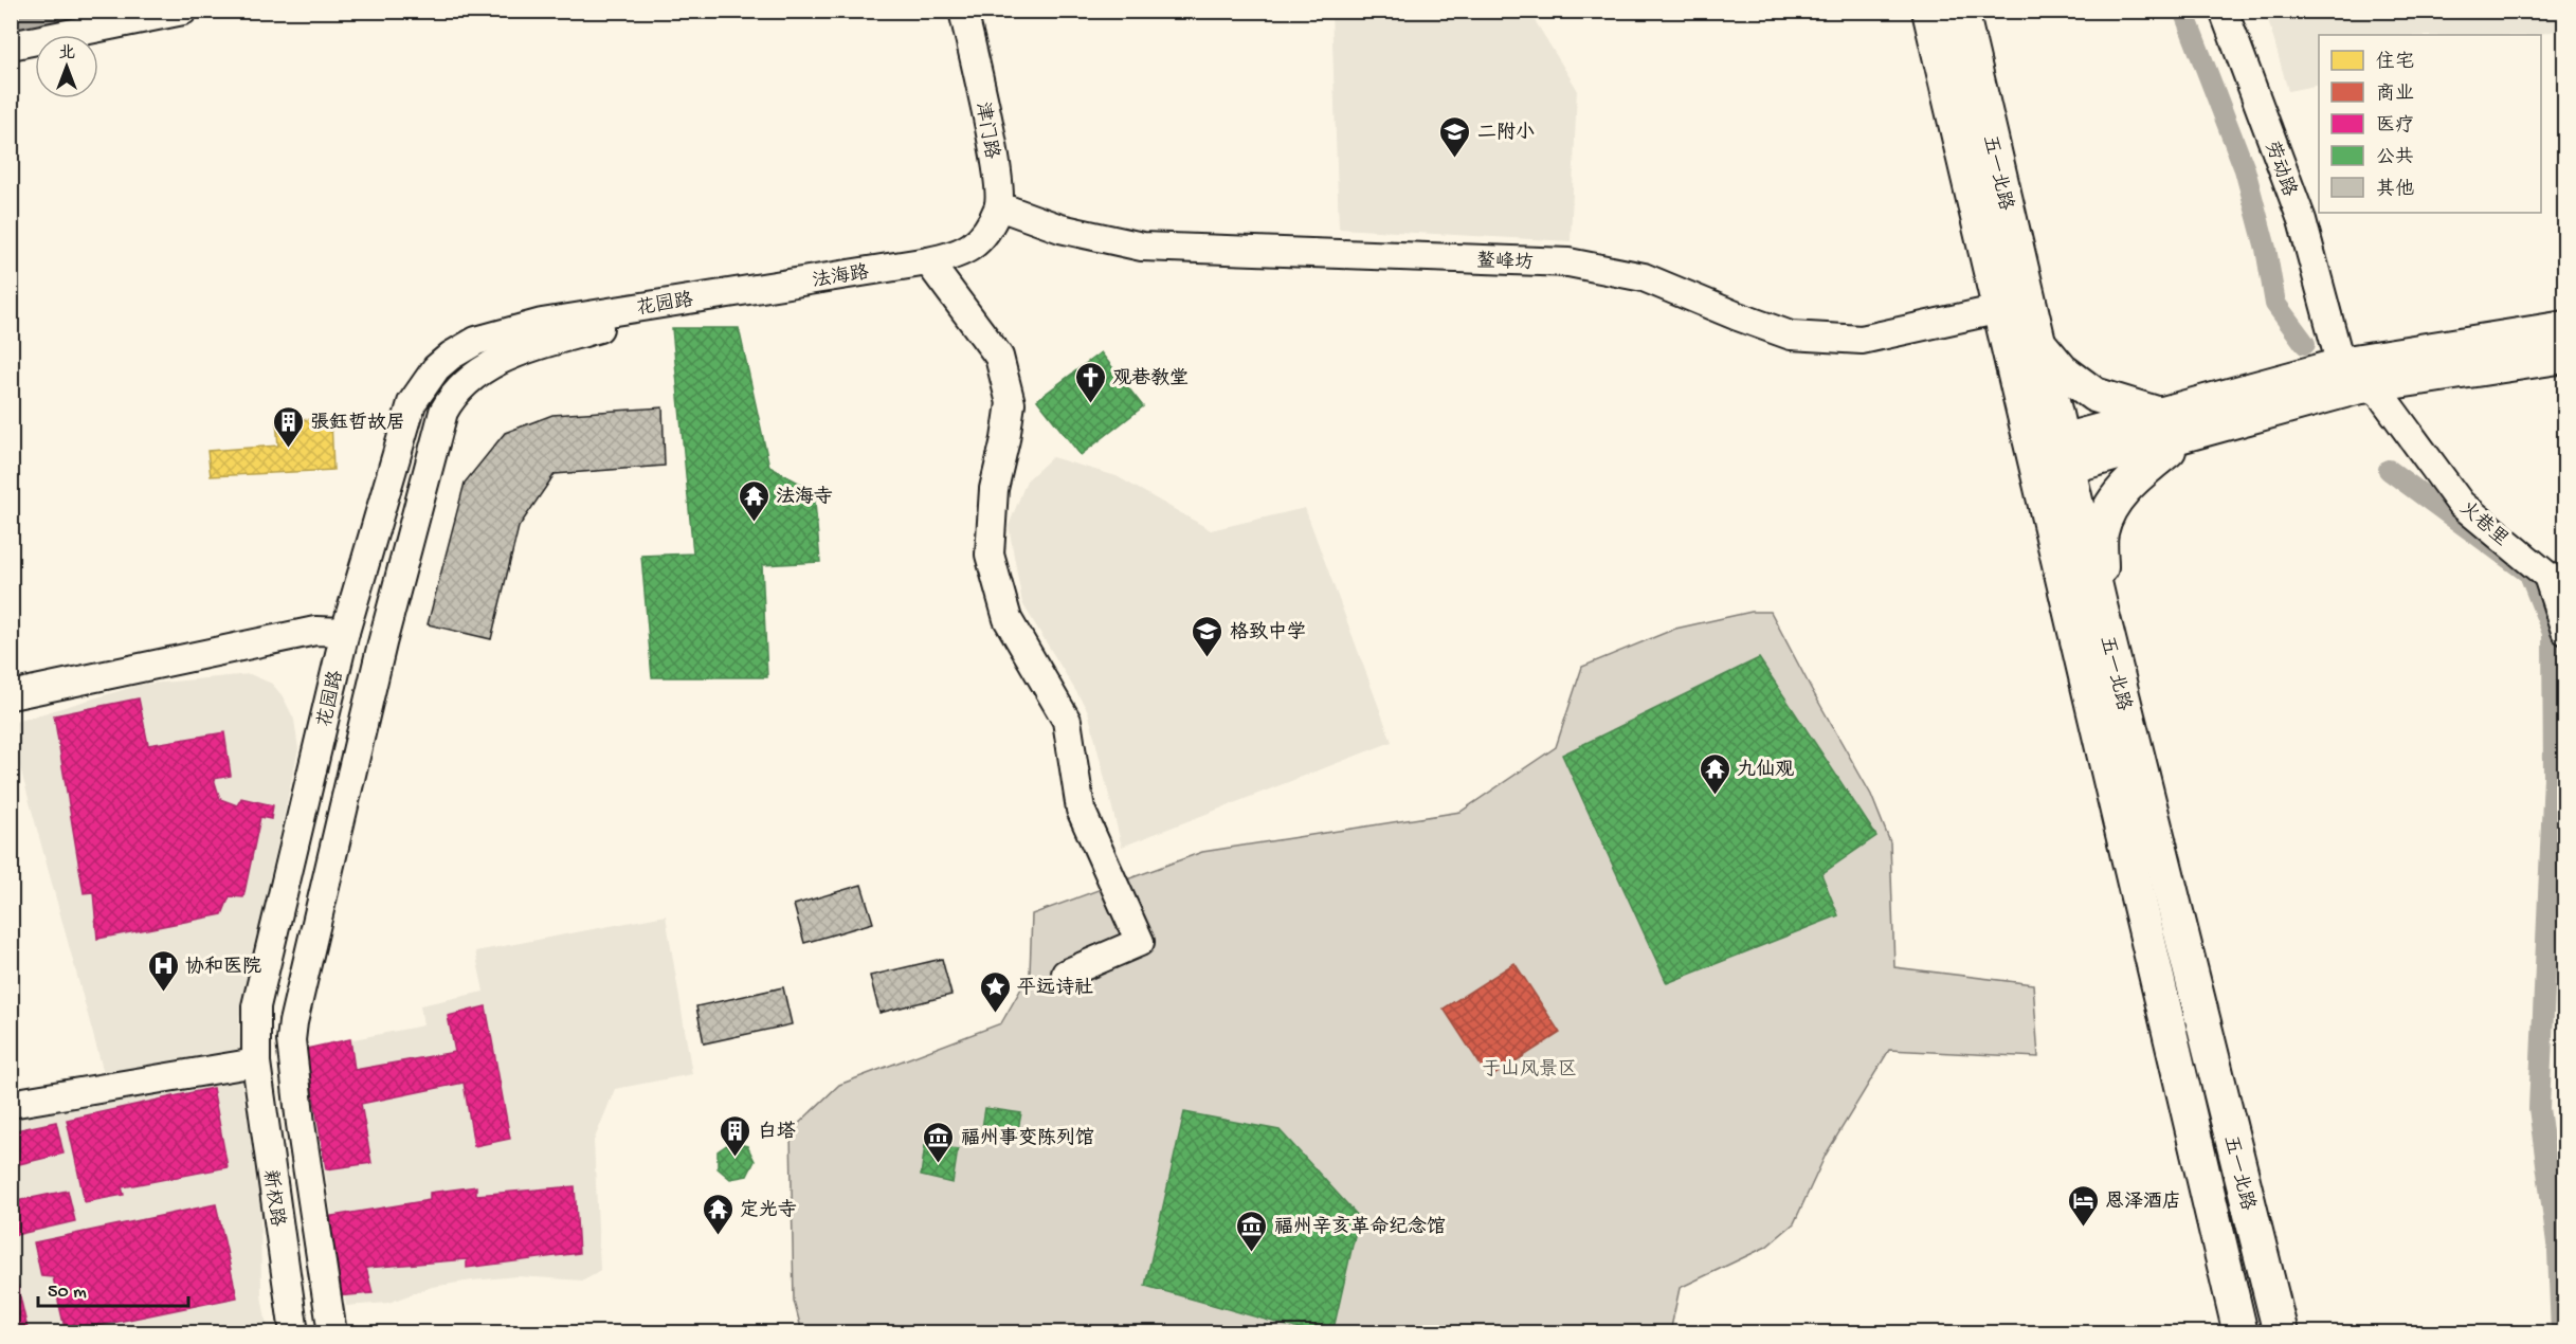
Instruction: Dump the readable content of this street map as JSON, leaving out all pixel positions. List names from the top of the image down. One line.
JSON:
{"streets":{"main road":["五一北路"],"street":["津门路","劳动路","鳌峰坊","法海路","花园路","火巷里","新权路"]},"crossings":[["津门路","鳌峰坊"],["津门路","法海路"],["五一北路","鳌峰坊"],["鳌峰坊","法海路"],["法海路","花园路"],["花园路","新权路"]],"parks":["于山风景区"],"places":{"school or university":["二附小","格致中学"],"church":["观巷教堂"],"building":["張鈺哲故居","白塔"],"temple":["法海寺","九仙观","定光寺"],"hospital":["协和医院"],"place":["平远诗社"],"museum":["福州事变陈列馆","福州辛亥革命纪念馆"],"hotel":["恩泽酒店"]},"legend":["住宅","商业","医疗","公共","其他"],"scale_bar":"50 m","north":"top"}
